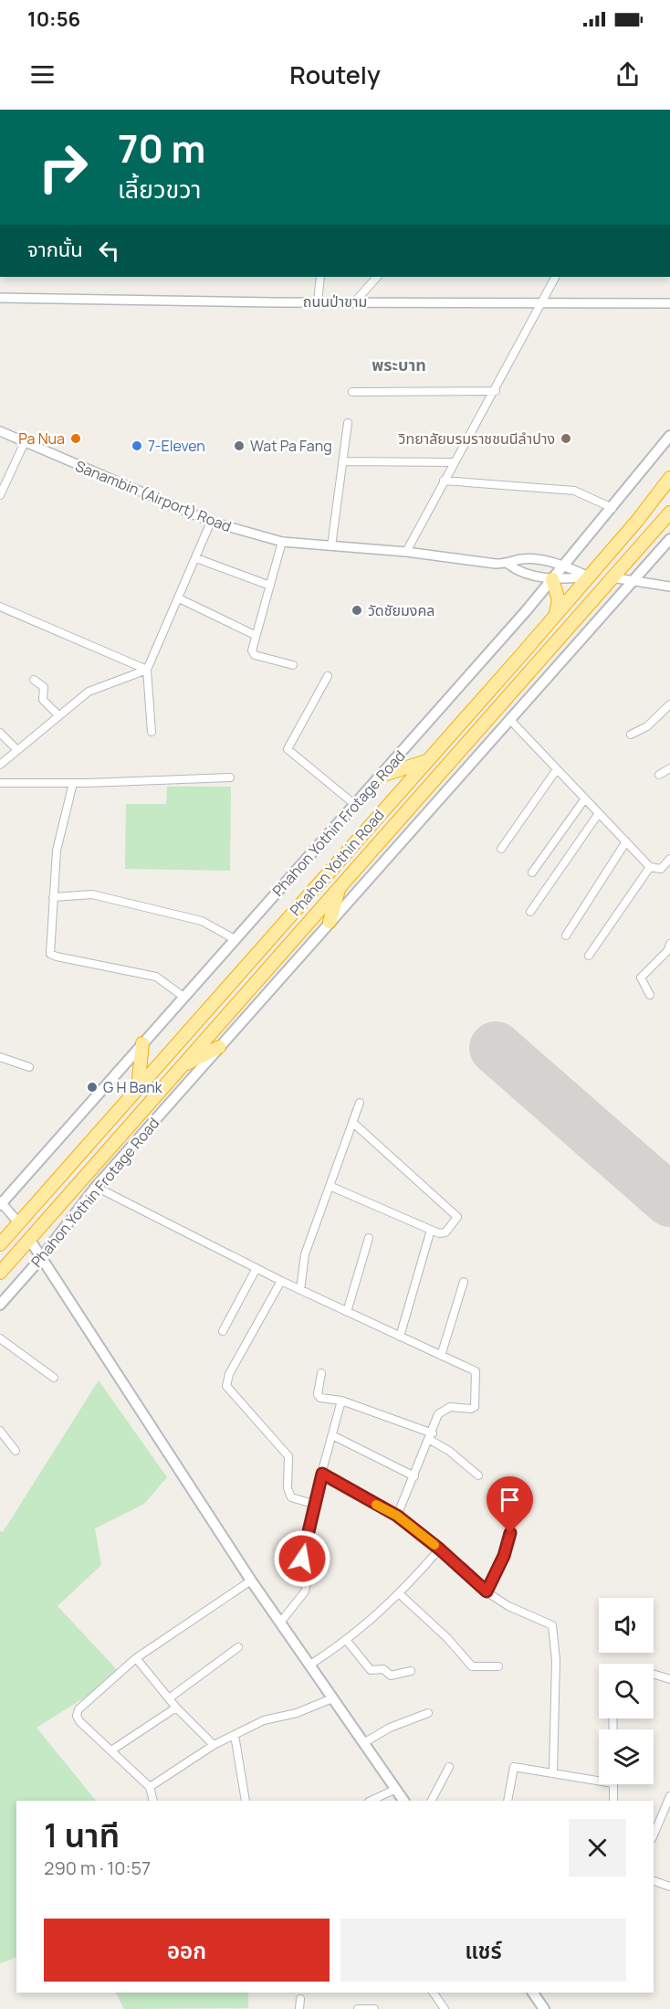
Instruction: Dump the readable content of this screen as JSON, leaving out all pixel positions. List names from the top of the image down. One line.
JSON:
{"streets":{"highway":["Phahon Yothin Road"],"main road":["Phahon Yothin Frotage Road"],"street":["ถนนป่าขาม","Sanambin (Airport) Road"]},"crossings":[["Sanambin (Airport) Road","Phahon Yothin Frotage Road"],["Sanambin (Airport) Road","Phahon Yothin Road"]],"districts":["พระบาท"],"places":["Pa Nua","วิทยาลัยบรมราชชนนีลำปาง","7-Eleven","Wat Pa Fang","วัดชัยมงคล","G H Bank"],"page":{"status":"10:56","header":"Routely","turn":["70 m","เลี้ยวขวา"],"then":"จากนั้น","heading":["1 นาที","290 m · 10:57"],"buttons":["ออก","แชร์"]}}
